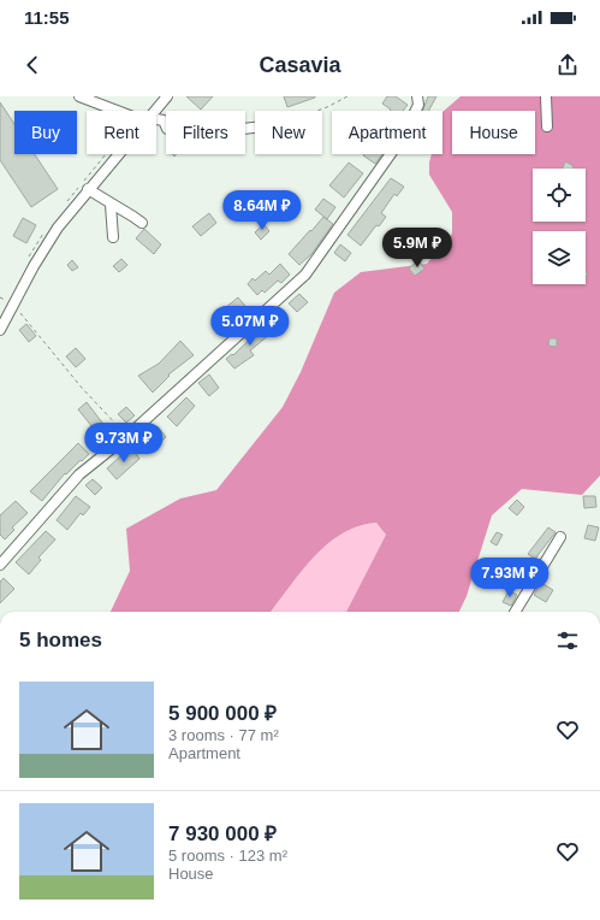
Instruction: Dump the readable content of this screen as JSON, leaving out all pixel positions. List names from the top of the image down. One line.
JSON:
{"page":{"status":"11:55","header":"Casavia","chip":["Buy","Rent","Filters","New","Apartment","House"],"price":["8.64M ₽","5.9M ₽","5.07M ₽","9.73M ₽","7.93M ₽"],"heading":"5 homes","list":[{"name":"5 900 000 ₽","note":"3 rooms · 77 m² · Apartment"},{"name":"7 930 000 ₽","note":"5 rooms · 123 m² · House"}]}}
